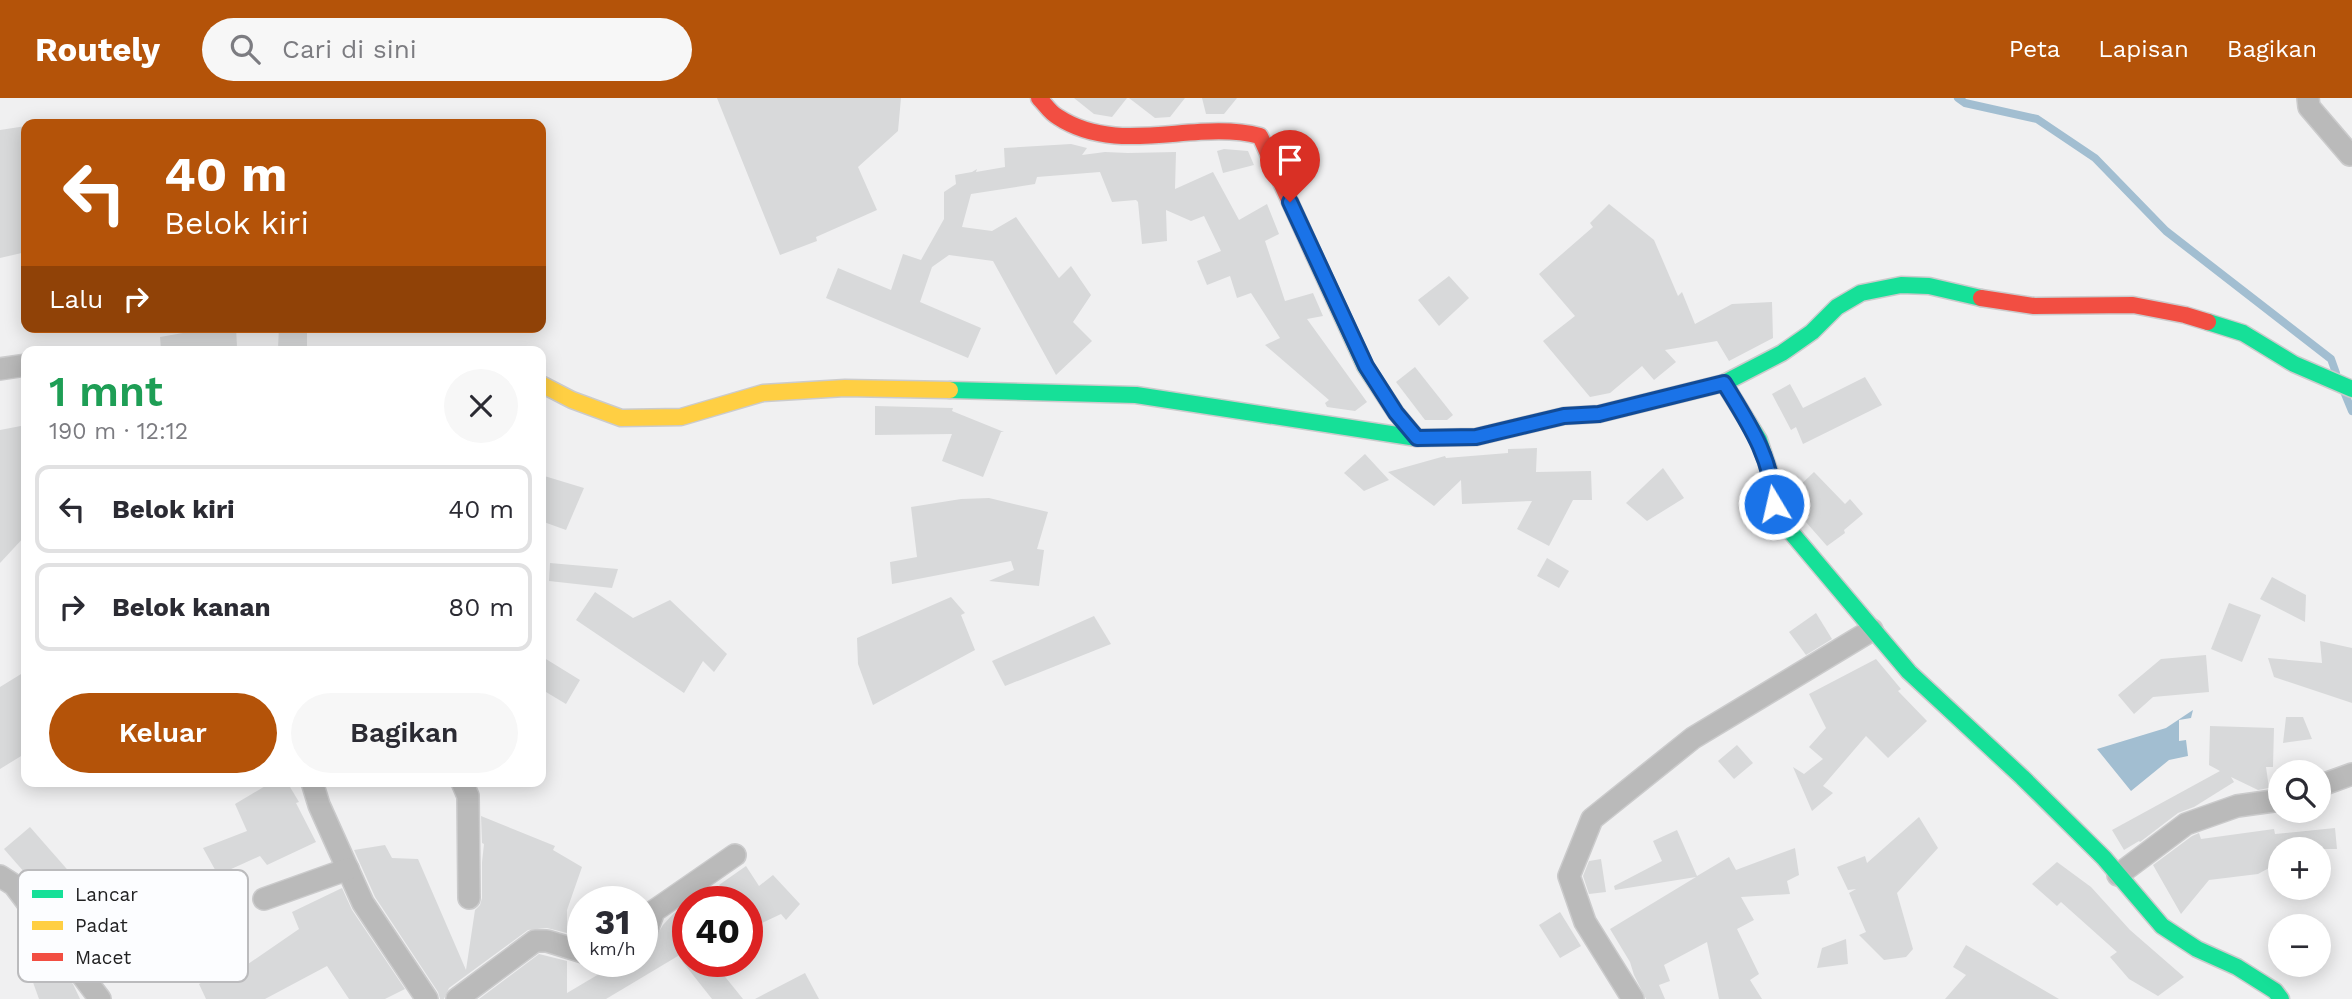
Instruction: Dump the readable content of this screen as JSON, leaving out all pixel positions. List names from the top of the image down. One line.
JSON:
{"legend":["Lancar","Padat","Macet"],"page":{"header":"Routely","search":"Cari di sini","nav":["Peta","Lapisan","Bagikan"],"turn":["40 m","Belok kiri"],"then":"Lalu","heading":["1 mnt","190 m · 12:12"],"list":[{"name":"Belok kiri","value":"40 m"},{"name":"Belok kanan","value":"80 m"}],"buttons":["Keluar","Bagikan"],"map_buttons":["+","−"],"speed":"31 km/h","limit":"40"}}
